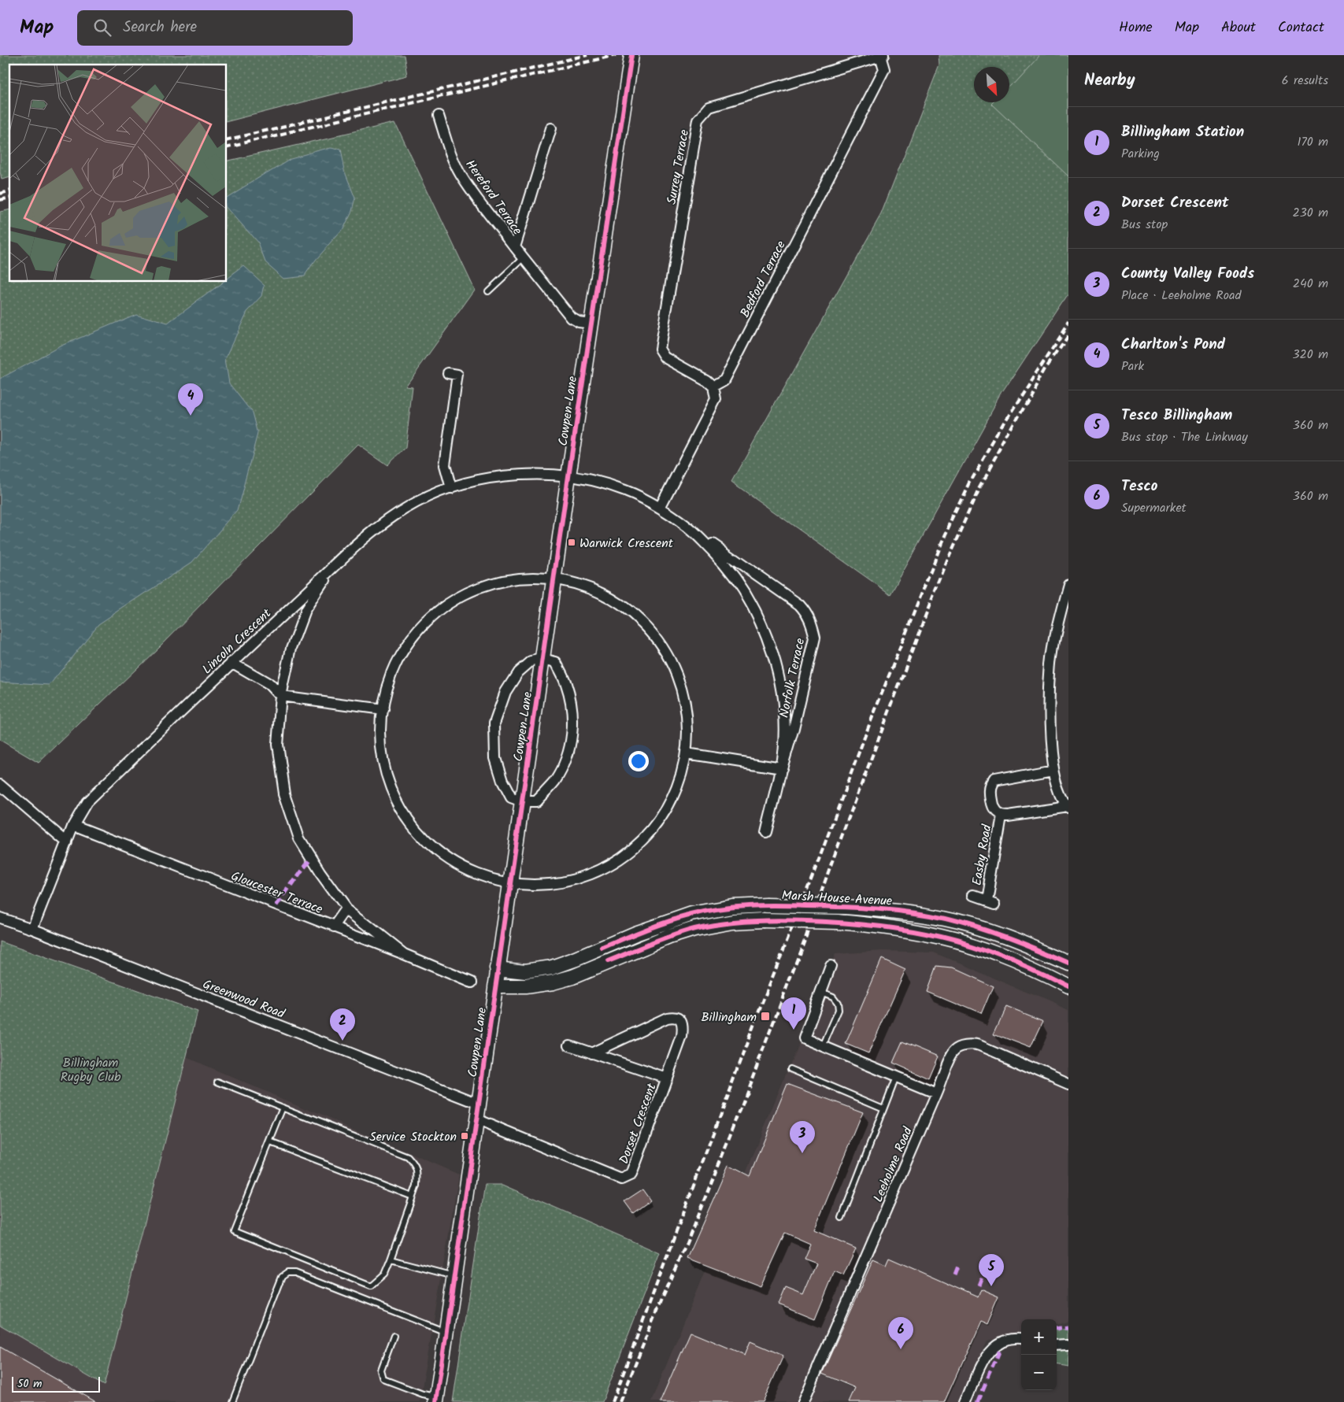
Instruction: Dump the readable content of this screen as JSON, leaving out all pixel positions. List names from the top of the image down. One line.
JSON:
{"streets":{"street":["Surrey Terrace","Hereford Terrace","Bedford Terrace","Cowpen Lane","Lincoln Crescent","Norfolk Terrace","Easby Road","Gloucester Terrace","Marsh House Avenue","Greenwood Road","Dorset Crescent","Leeholme Road"]},"crossings":[["Surrey Terrace","Bedford Terrace"],["Hereford Terrace","Cowpen Lane"],["Cowpen Lane","Lincoln Crescent"],["Cowpen Lane","Marsh House Avenue"],["Cowpen Lane","Greenwood Road"],["Cowpen Lane","Dorset Crescent"],["Lincoln Crescent","Gloucester Terrace"],["Lincoln Crescent","Greenwood Road"]],"parks":["Billingham Rugby Club"],"places":{"transit":["Warwick Crescent","Billingham","Service Stockton"]},"scale_bar":"50 m","north":"bottom right","page":{"header":"Map","search":"Search here","nav":["Home","Map","About","Contact"],"heading":["Nearby","6 results"],"list":[{"mark":"1","name":"Billingham Station","note":"Parking","value":"170 m"},{"mark":"2","name":"Dorset Crescent","note":"Bus stop","value":"230 m"},{"mark":"3","name":"County Valley Foods","note":"Place · Leeholme Road","value":"240 m"},{"mark":"4","name":"Charlton's Pond","note":"Park","value":"320 m"},{"mark":"5","name":"Tesco Billingham","note":"Bus stop · The Linkway","value":"360 m"},{"mark":"6","name":"Tesco","note":"Supermarket","value":"360 m"}],"pins":["4","1","2","3","5","6"],"map_buttons":["+","−"],"scale":"50 m"}}
